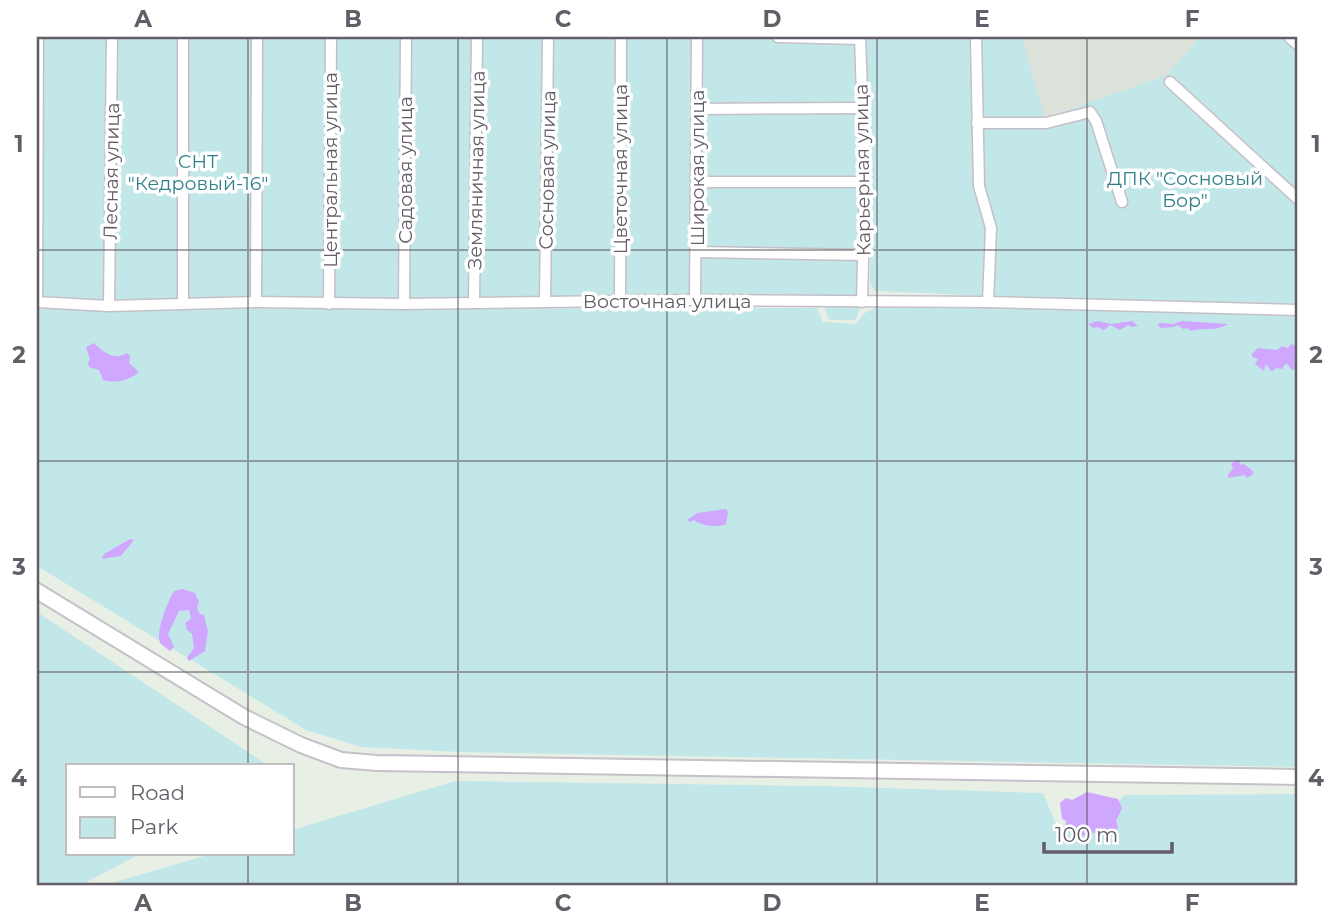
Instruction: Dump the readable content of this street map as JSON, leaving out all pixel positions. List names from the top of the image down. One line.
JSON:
{"streets":{"street":["Широкая улица","Цветочная улица","Центральная улица","Садовая улица","Земляничная улица","Сосновая улица","Карьерная улица","Лесная улица","Восточная улица"]},"crossings":[["Широкая улица","Восточная улица"],["Цветочная улица","Восточная улица"],["Центральная улица","Восточная улица"],["Садовая улица","Восточная улица"],["Земляничная улица","Восточная улица"],["Сосновая улица","Восточная улица"],["Карьерная улица","Восточная улица"],["Лесная улица","Восточная улица"]],"parks":["СНТ \"Кедровый-16\"","ДПК \"Сосновый Бор\""],"legend":["Road","Park"],"scale_bar":"100 m","grid":{"columns":["A","B","C","D","E","F"],"rows":["1","2","3","4"]}}
